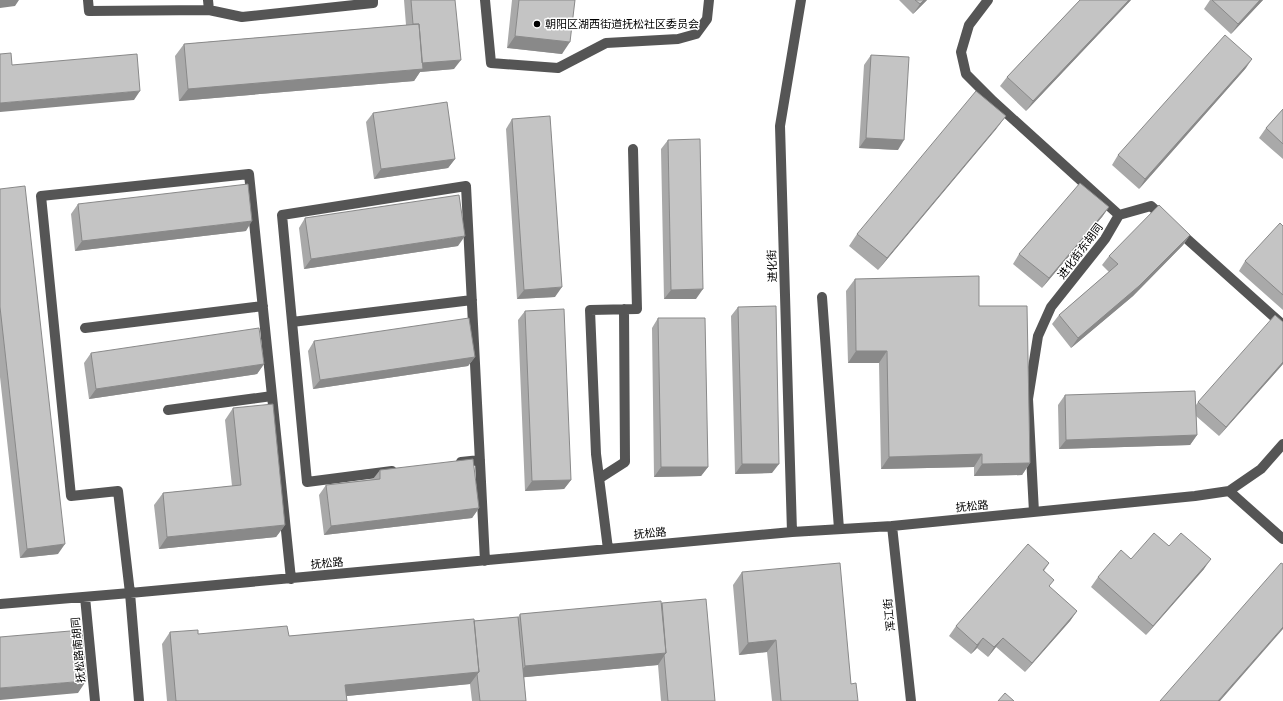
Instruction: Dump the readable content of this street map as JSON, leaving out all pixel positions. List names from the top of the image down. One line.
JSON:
{"streets":{"street":["进化街东胡同","进化街","抚松路","浑江街","抚松路南胡同"]},"crossings":[["进化街东胡同","抚松路"],["进化街","抚松路"],["抚松路","浑江街"],["抚松路","抚松路南胡同"]],"places":["朝阳区湖西街道抚松社区委员会"]}
